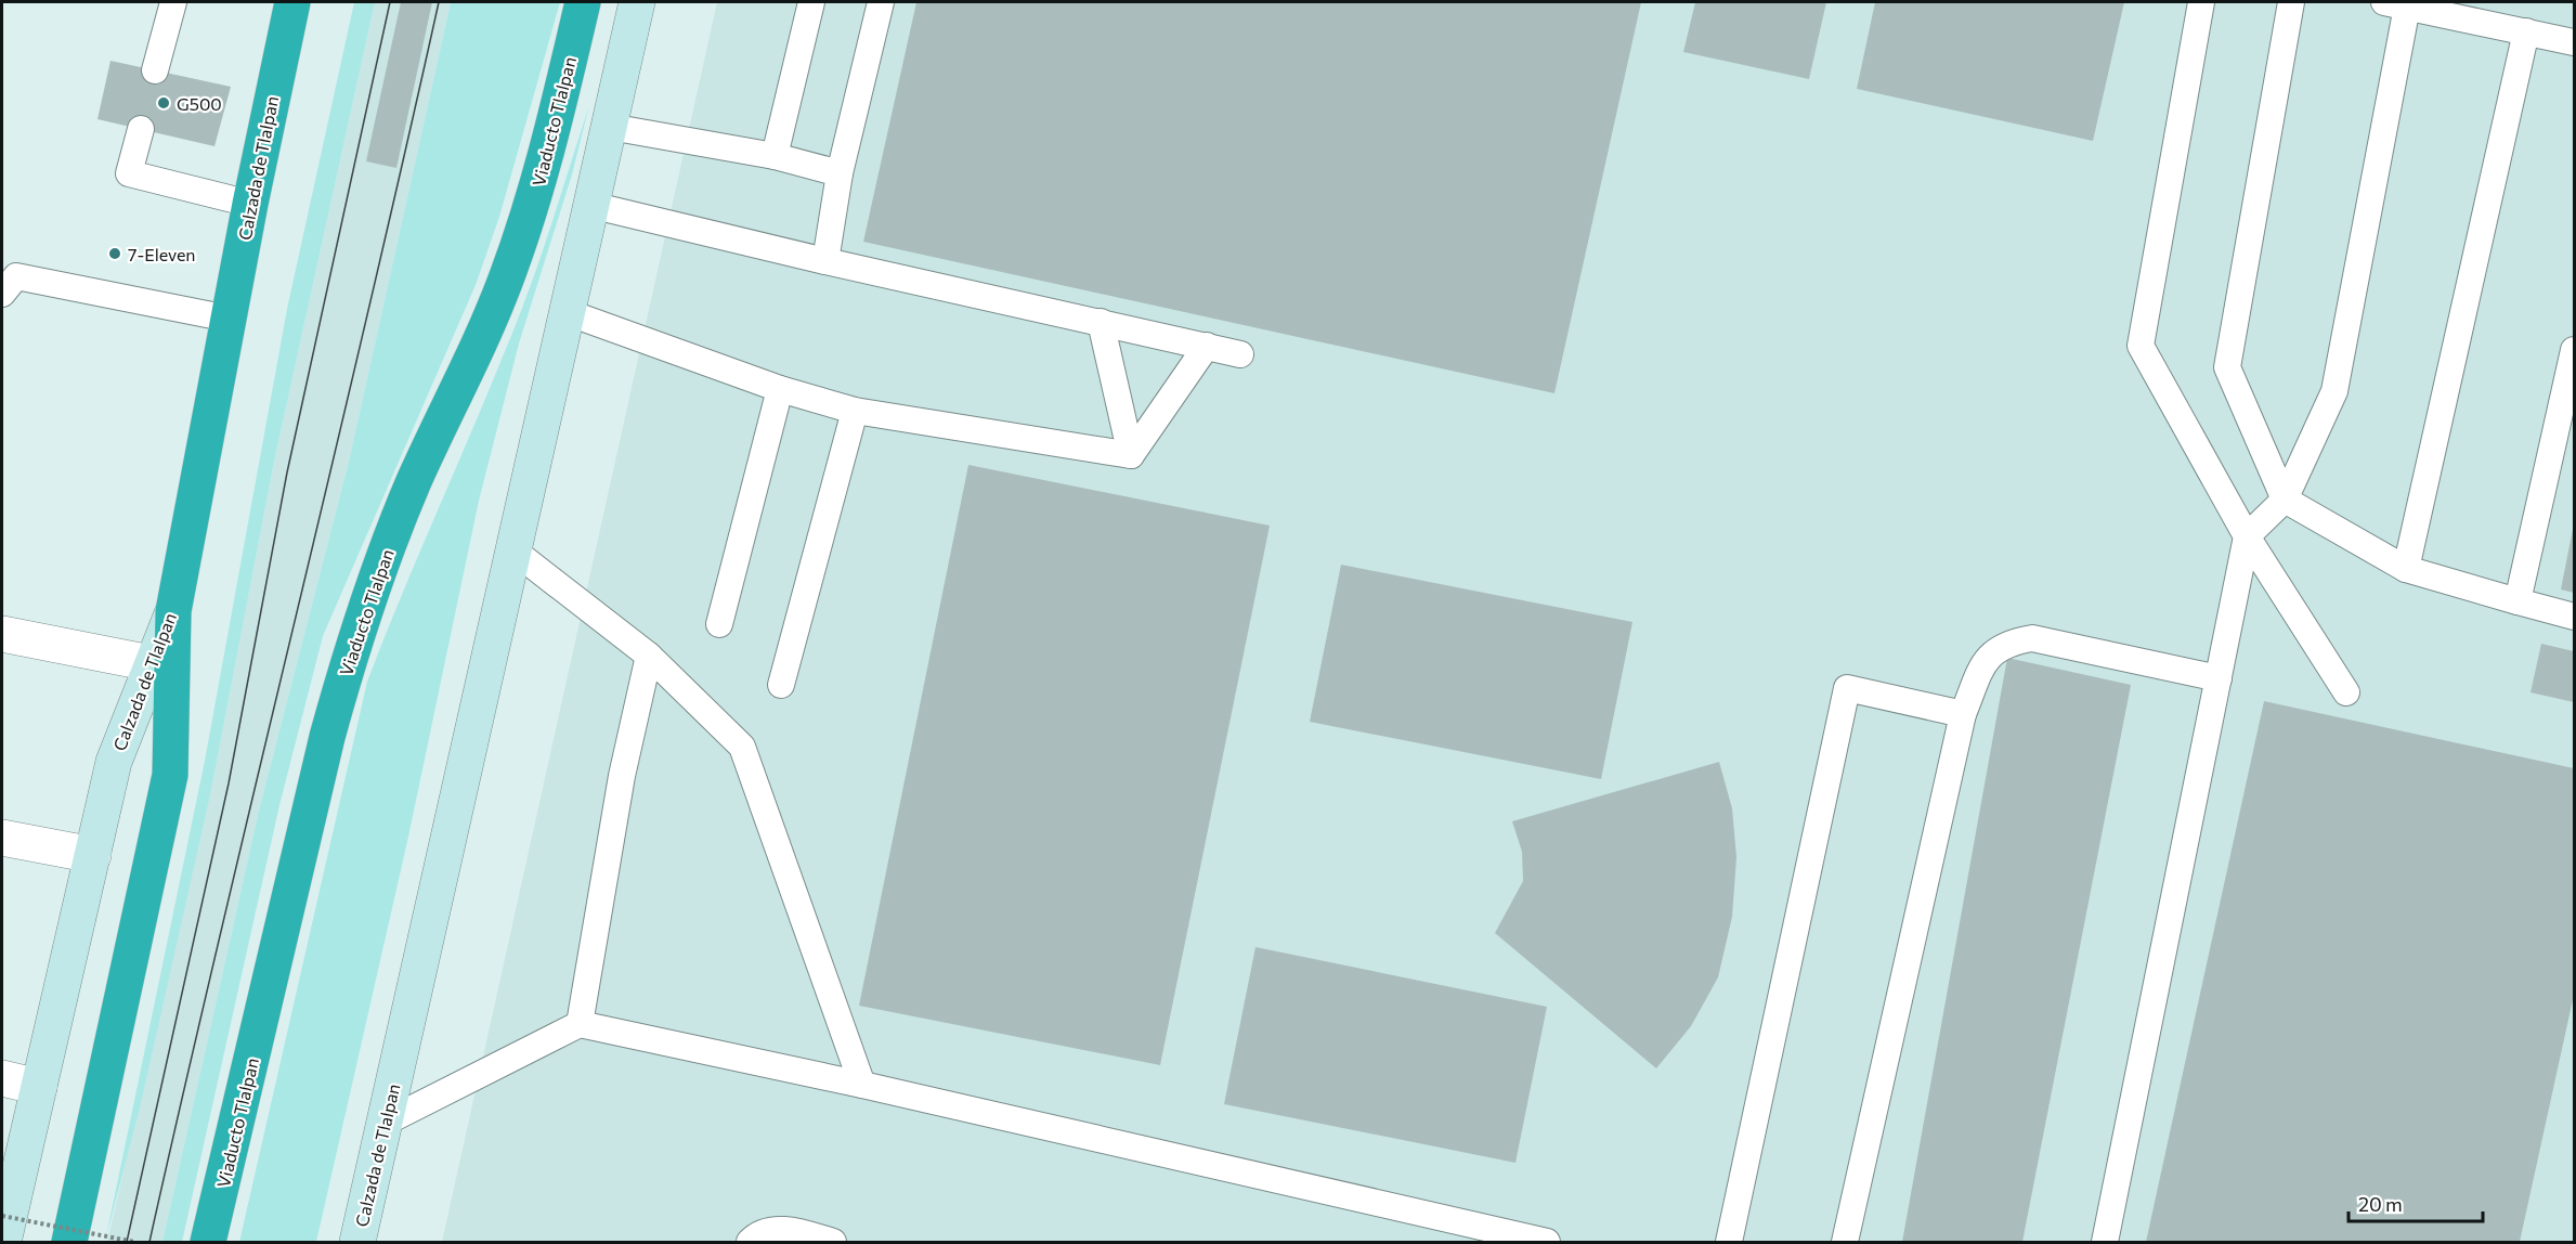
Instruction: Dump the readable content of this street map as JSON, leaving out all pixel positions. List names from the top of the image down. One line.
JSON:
{"streets":{"highway":["Viaducto Tlalpan","Calzada de Tlalpan"]},"places":["G500","7-Eleven"],"scale_bar":"20 m"}
